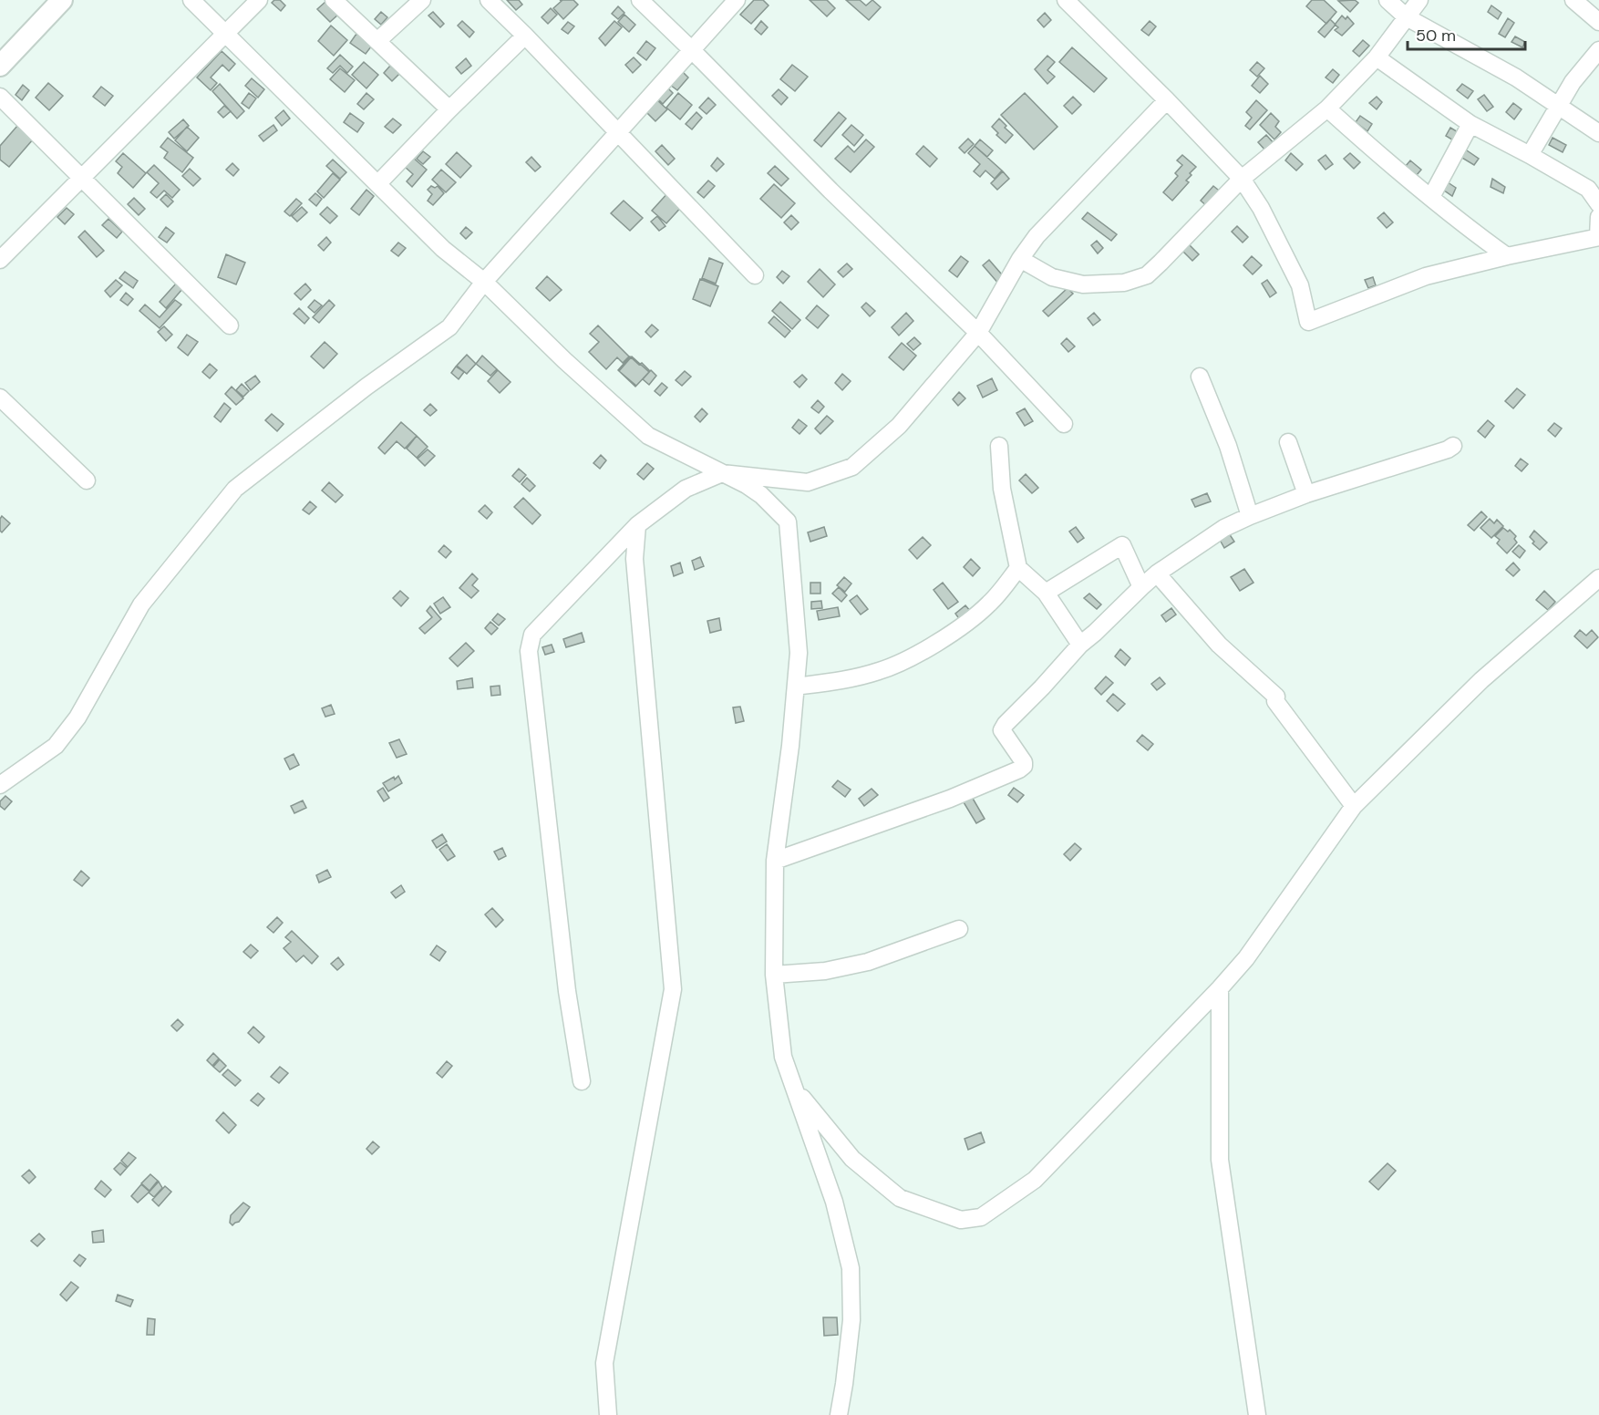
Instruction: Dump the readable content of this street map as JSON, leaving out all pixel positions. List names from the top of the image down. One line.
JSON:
{"scale_bar":"50 m"}
